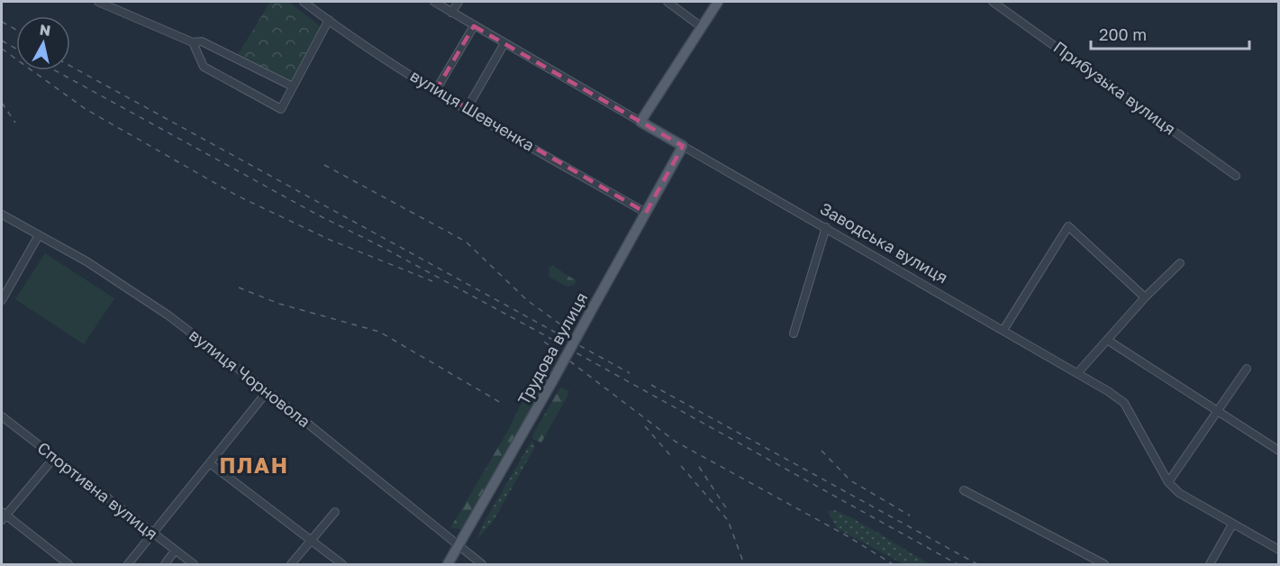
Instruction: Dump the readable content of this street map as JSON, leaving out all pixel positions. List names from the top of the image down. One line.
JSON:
{"streets":{"main road":["Заводська вулиця","Трудова вулиця"],"street":["Прибузька вулиця","вулиця Шевченка","вулиця Чорновола","Спортивна вулиця"]},"crossings":[["вулиця Шевченка","Трудова вулиця"],["Заводська вулиця","Трудова вулиця"],["Трудова вулиця","вулиця Чорновола"]],"districts":["ПЛАН"],"scale_bar":"200 m","north":"top"}
